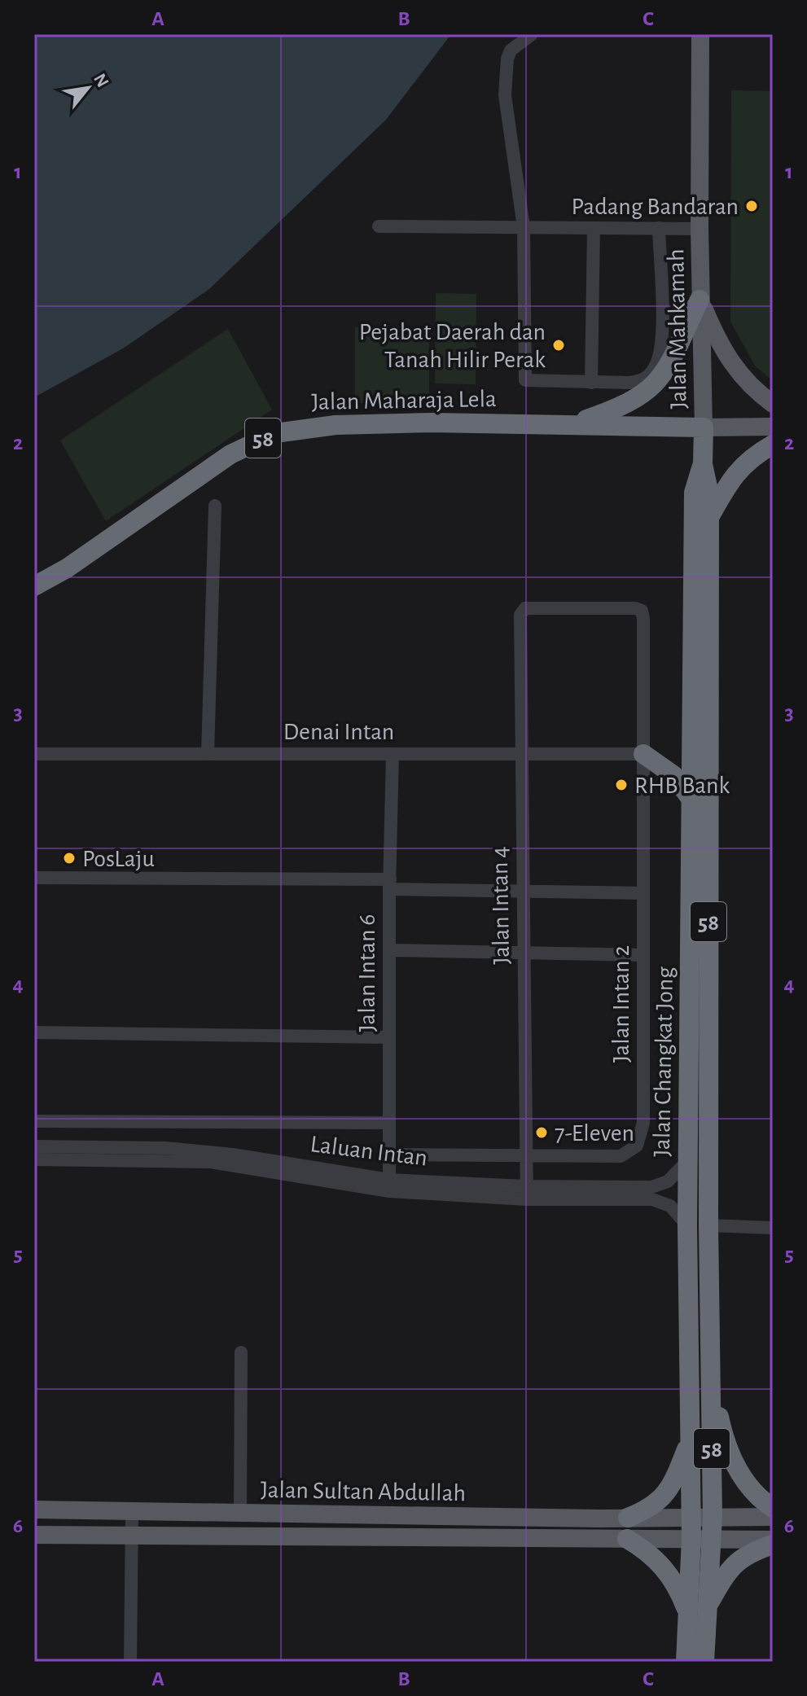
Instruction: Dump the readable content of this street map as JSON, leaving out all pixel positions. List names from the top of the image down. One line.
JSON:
{"streets":{"highway":["Jalan Maharaja Lela","58","Jalan Changkat Jong"],"main road":["Jalan Mahkamah","Jalan Sultan Abdullah"],"street":["Denai Intan","Jalan Intan 4","Jalan Intan 6","Jalan Intan 2","Laluan Intan"]},"crossings":[["Jalan Mahkamah","Jalan Maharaja Lela"],["Jalan Mahkamah","Jalan Changkat Jong"],["Jalan Maharaja Lela","Jalan Changkat Jong"],["Denai Intan","Jalan Intan 4"],["Denai Intan","Jalan Intan 6"],["Denai Intan","Jalan Intan 2"],["Jalan Intan 4","Jalan Intan 2"],["Jalan Intan 4","Laluan Intan"],["Jalan Intan 6","Jalan Intan 2"],["Jalan Intan 6","Laluan Intan"],["Jalan Changkat Jong","Laluan Intan"],["Jalan Changkat Jong","Jalan Sultan Abdullah"]],"places":["Padang Bandaran","Pejabat Daerah dan Tanah Hilir Perak","RHB Bank","PosLaju","7-Eleven"],"north":"top right","grid":{"columns":["A","B","C"],"rows":["1","2","3","4","5","6"]}}
